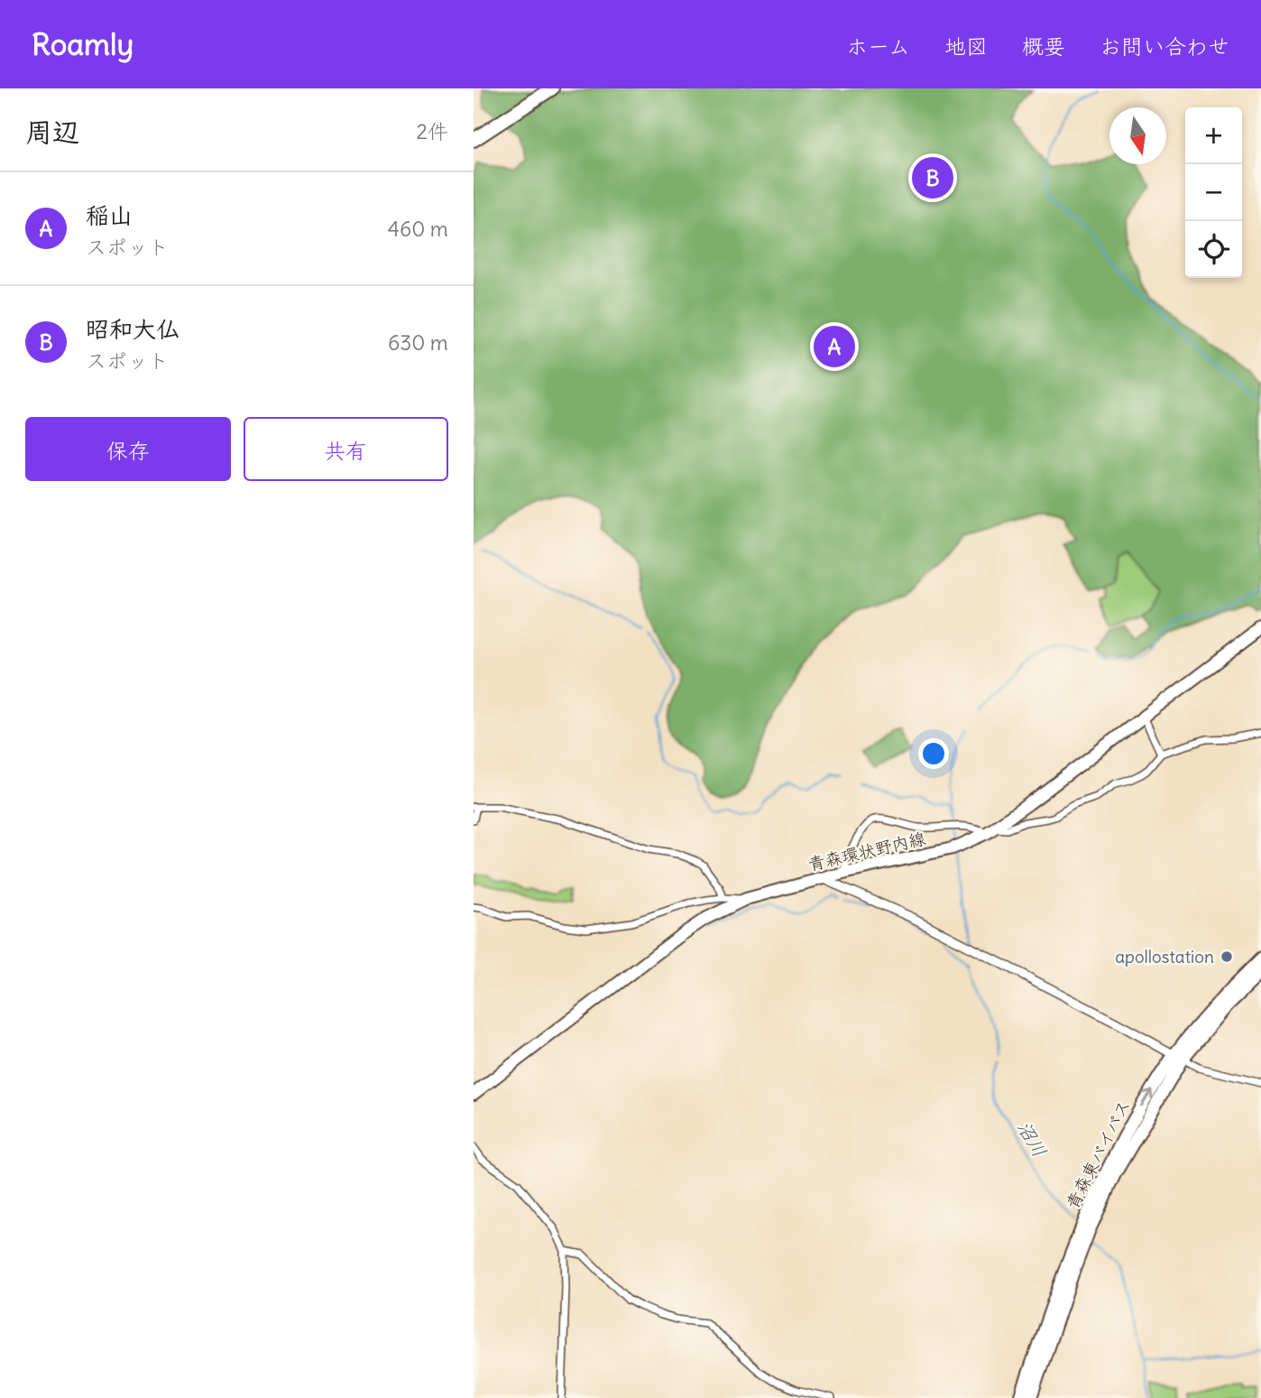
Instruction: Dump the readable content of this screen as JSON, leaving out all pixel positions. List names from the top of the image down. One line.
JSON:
{"streets":{"main road":["青森環状野内線","青森東バイパス"]},"water":["沼川"],"places":["apollostation"],"north":"bottom","page":{"header":"Roamly","nav":["ホーム","地図","概要","お問い合わせ"],"heading":["周辺","2件"],"map_buttons":["+","−"],"pins":["B","A"],"list":[{"mark":"A","name":"稲山","note":"スポット","value":"460 m"},{"mark":"B","name":"昭和大仏","note":"スポット","value":"630 m"}],"buttons":["保存","共有"]}}
